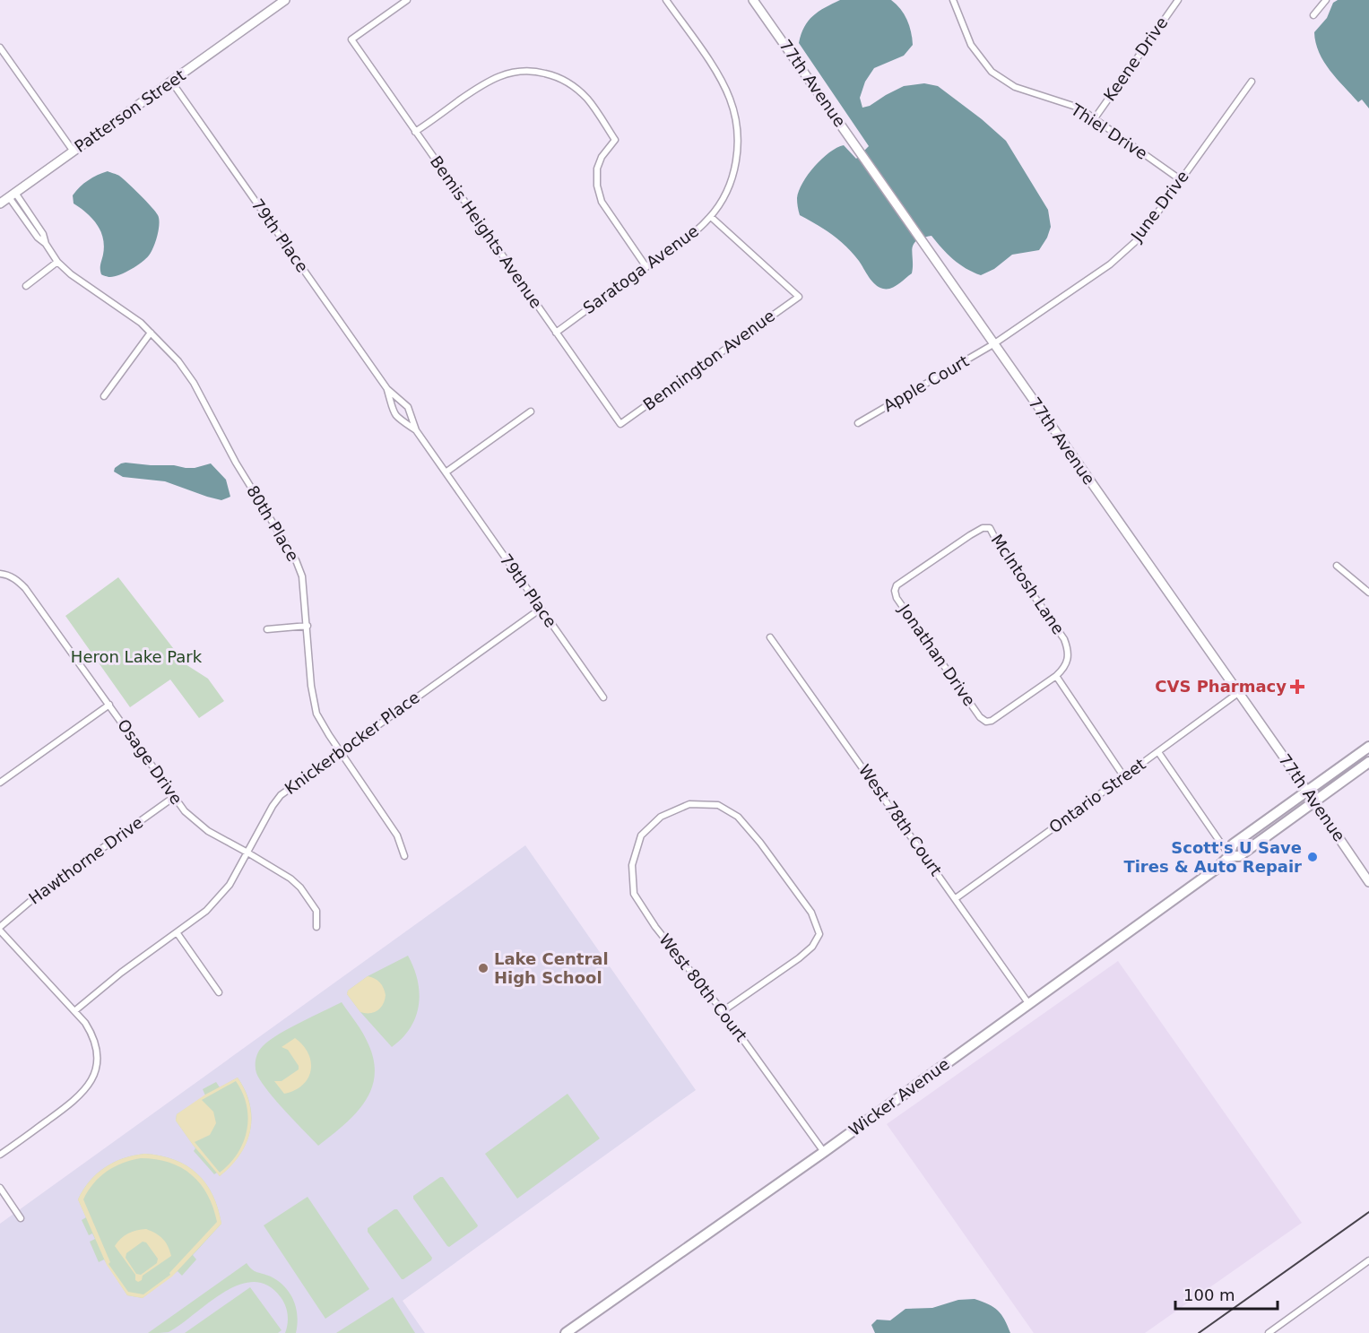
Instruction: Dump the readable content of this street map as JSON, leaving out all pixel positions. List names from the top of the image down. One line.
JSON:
{"streets":{"highway":["Wicker Avenue"],"street":["Keene Drive","77th Avenue","Patterson Street","Thiel Drive","June Drive","Bemis Heights Avenue","79th Place","Saratoga Avenue","Bennington Avenue","Apple Court","80th Place","Mclntosh Lane","Jonathan Drive","Knickerbocker Place","Osage Drive","Ontario Street","West 78th Court","Hawthorne Drive","West 80th Court"]},"crossings":[["Keene Drive","Thiel Drive"],["77th Avenue","June Drive"],["77th Avenue","Apple Court"],["77th Avenue","Ontario Street"],["77th Avenue","Wicker Avenue"],["Patterson Street","79th Place"],["Patterson Street","80th Place"],["Thiel Drive","June Drive"],["June Drive","Apple Court"],["Bemis Heights Avenue","Saratoga Avenue"],["Bemis Heights Avenue","Bennington Avenue"],["79th Place","Knickerbocker Place"],["Saratoga Avenue","Bennington Avenue"],["80th Place","Knickerbocker Place"],["Mclntosh Lane","Jonathan Drive"],["Knickerbocker Place","Osage Drive"],["Osage Drive","Hawthorne Drive"],["Ontario Street","West 78th Court"],["West 78th Court","Wicker Avenue"],["West 80th Court","Wicker Avenue"]],"parks":["Heron Lake Park"],"places":{"health":["CVS Pharmacy"],"other":["Scott's U Save Tires & Auto Repair","Lake Central High School"]},"scale_bar":"100 m"}
